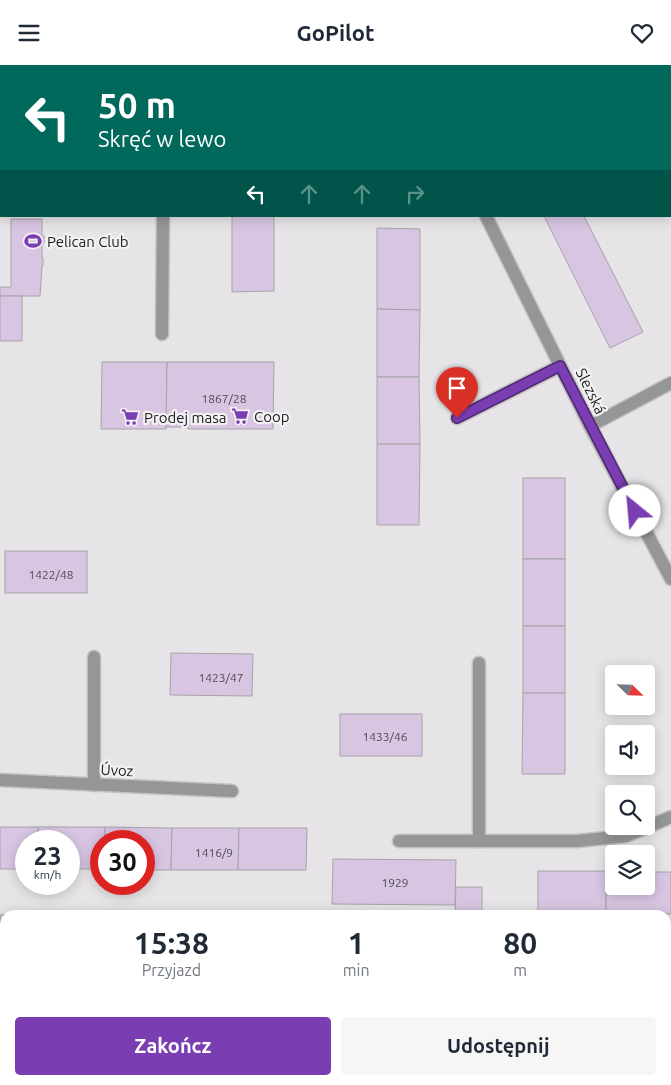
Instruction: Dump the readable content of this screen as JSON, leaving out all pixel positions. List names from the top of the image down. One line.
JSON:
{"streets":{"street":["Slezská","Úvoz"]},"places":{"sports":["Pelican Club"],"supermarket":["Coop","Prodej masa"]},"house_numbers":["1867/28","1422/48","1423/47","1433/46","1416/9","1929"],"north":"bottom right","page":{"header":"GoPilot","turn":["50 m","Skręć w lewo"],"speed":"23 km/h","limit":"30","eta":["15:38","Przyjazd","1","min","80","m"],"buttons":["Zakończ","Udostępnij"]}}
